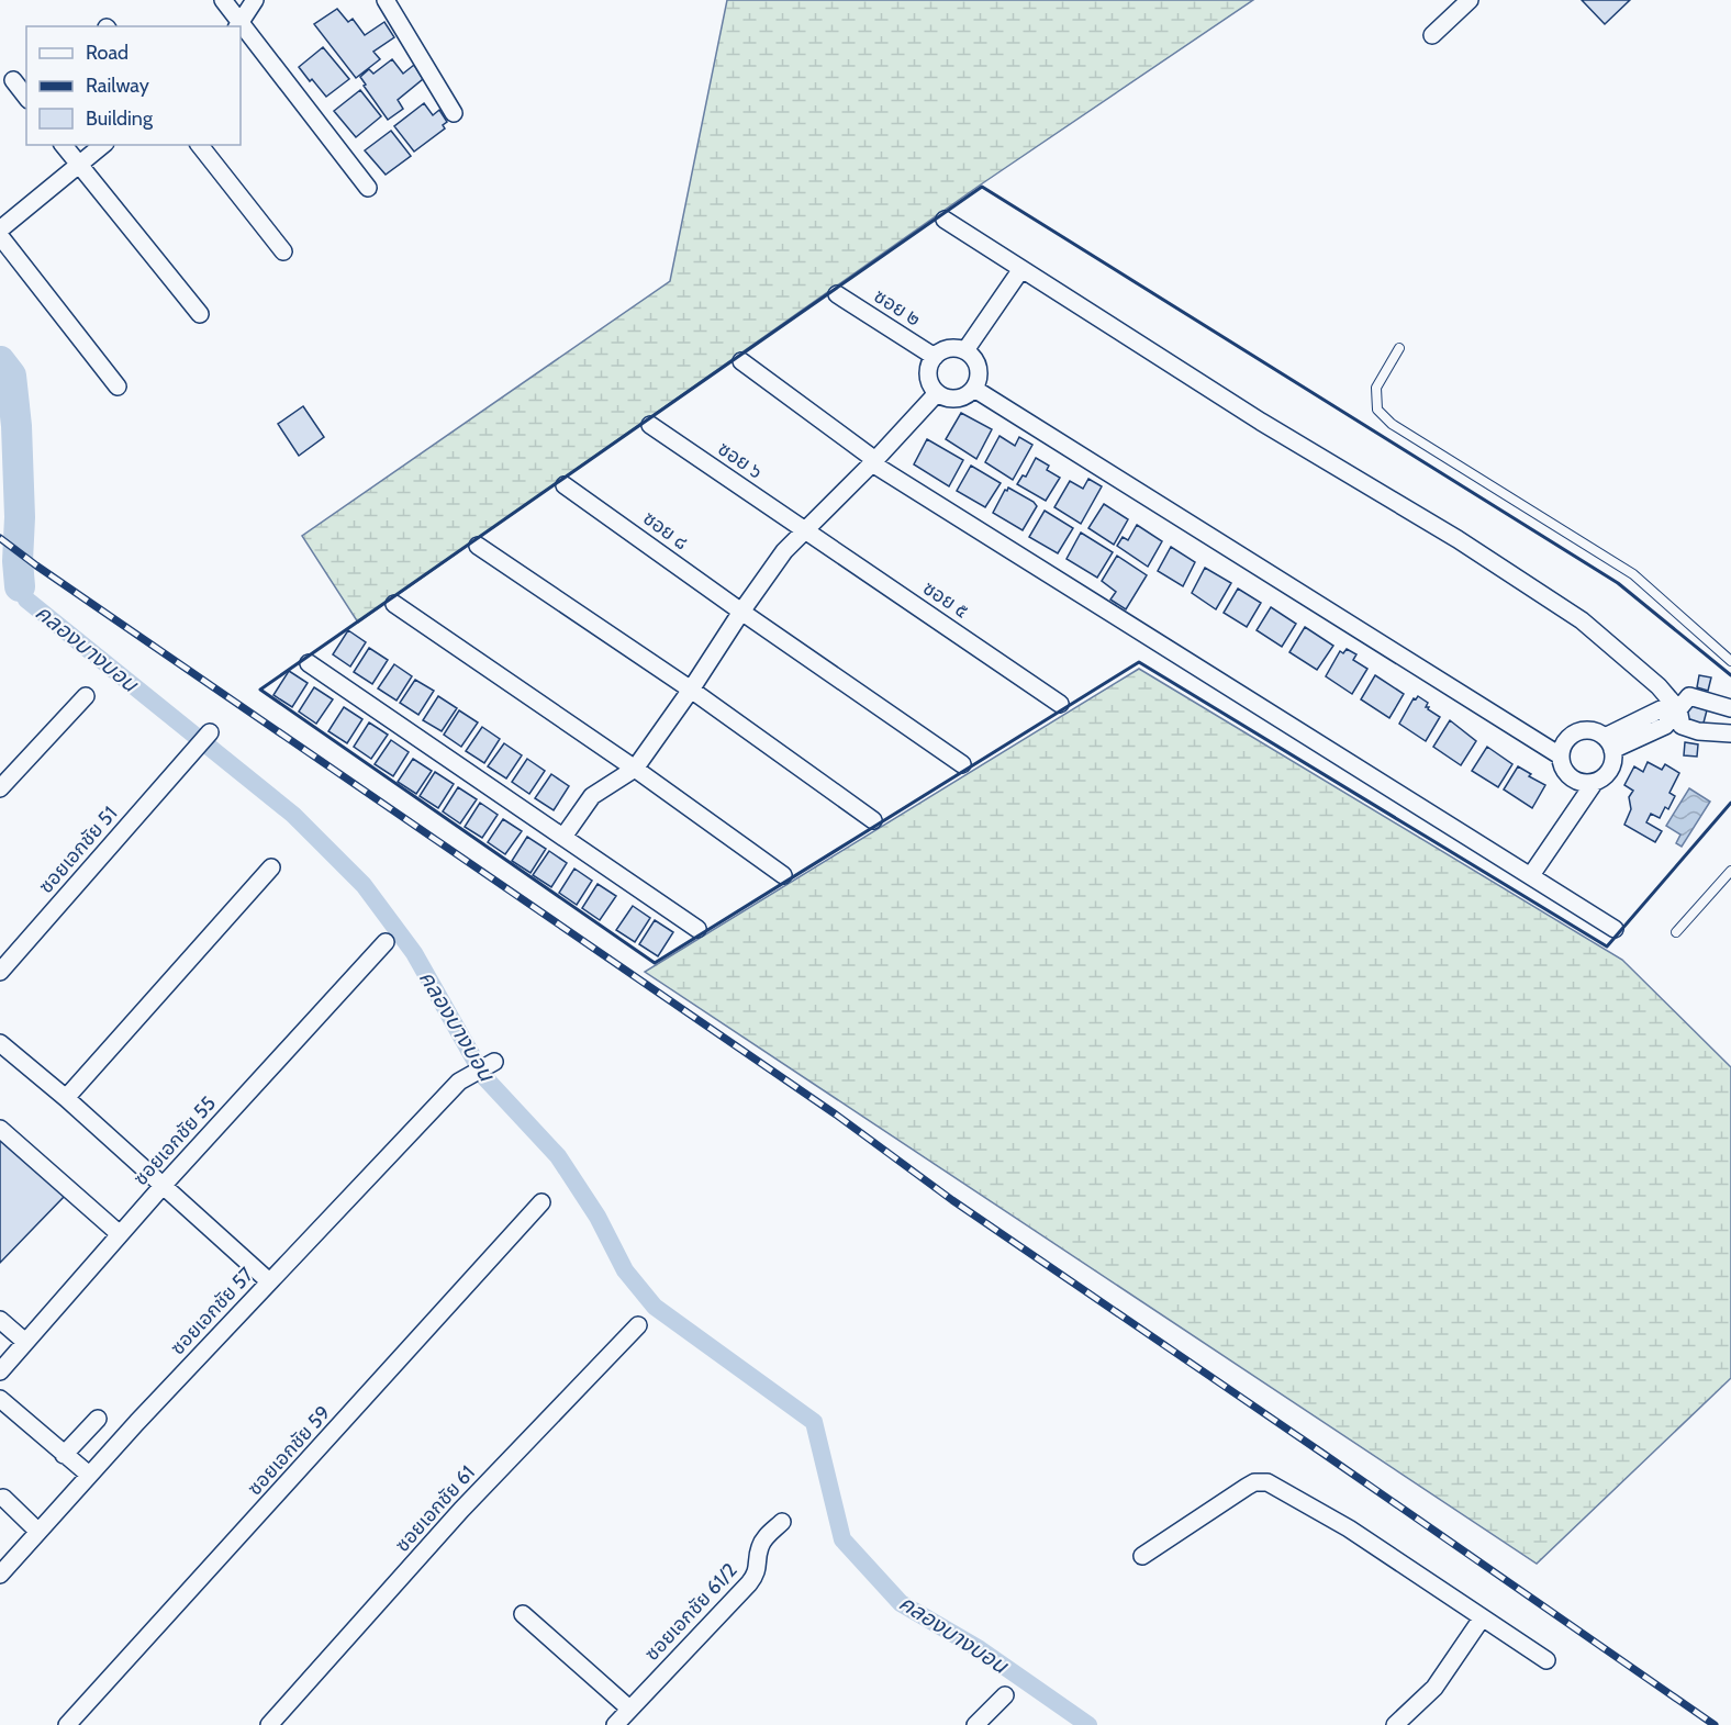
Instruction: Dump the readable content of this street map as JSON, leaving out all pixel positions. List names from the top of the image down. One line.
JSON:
{"streets":{"street":["ซอย ๒","ซอย ๖","ซอย ๘","ซอย ๕","ซอยเอกชัย 51","ซอยเอกชัย 55","ซอยเอกชัย 57","ซอยเอกชัย 59","ซอยเอกชัย 61","ซอยเอกชัย 61/2"]},"crossings":[["ซอย ๖","ซอย ๕"]],"water":["คลองบางบอน"],"legend":["Road","Railway","Building"]}
